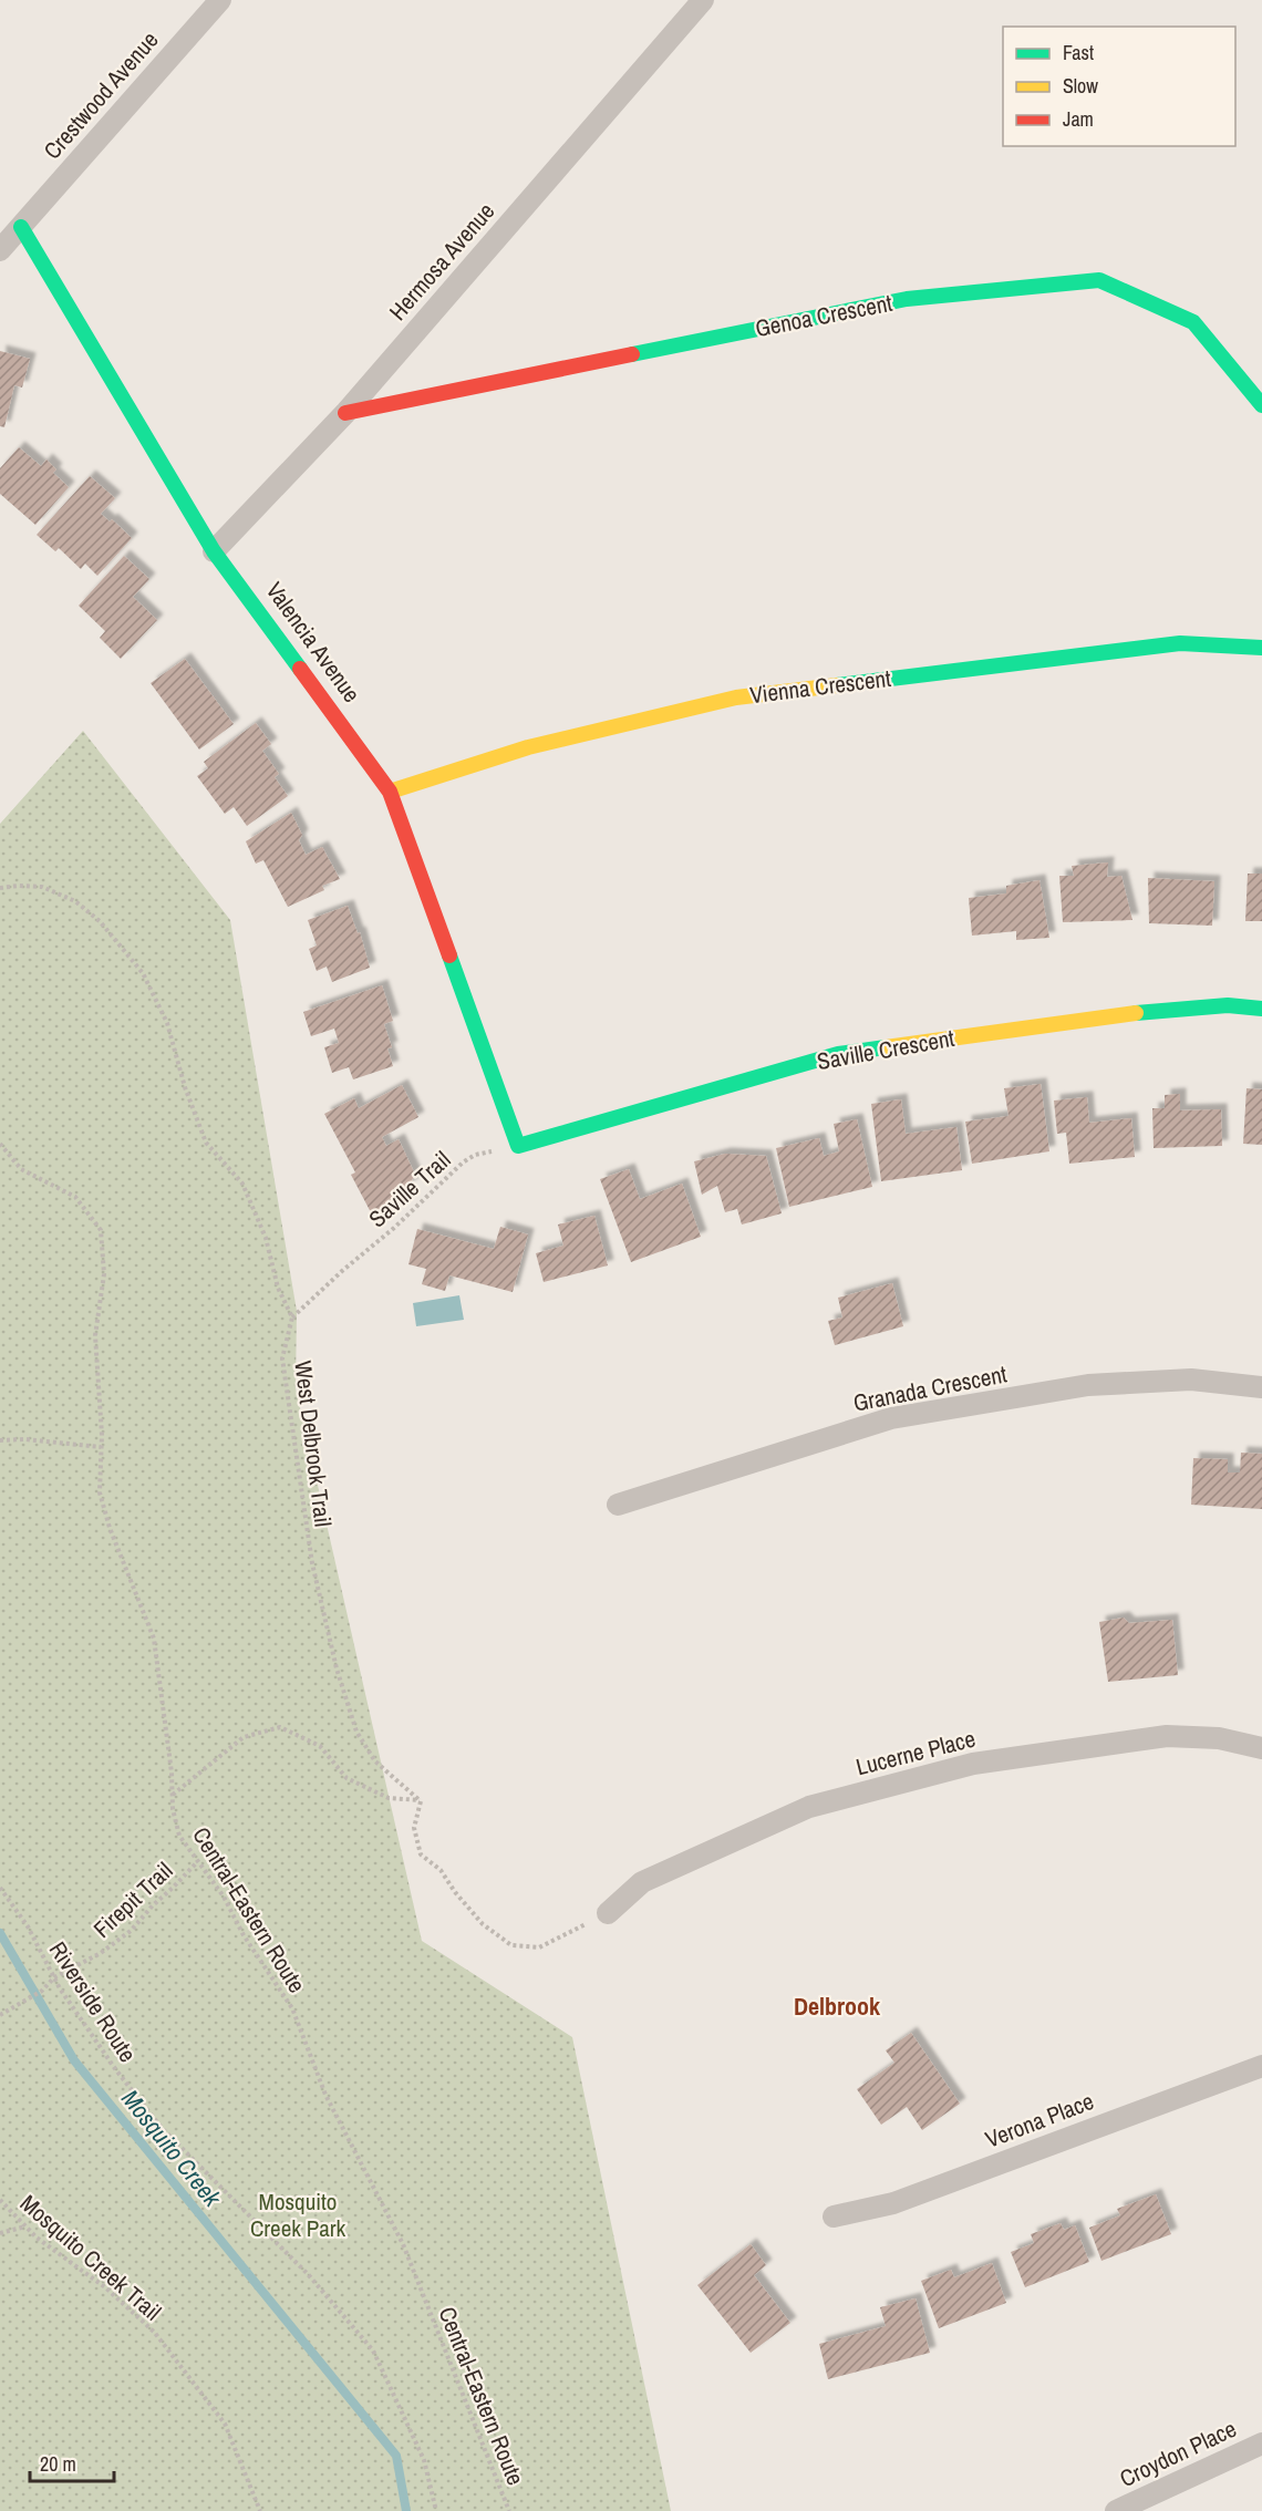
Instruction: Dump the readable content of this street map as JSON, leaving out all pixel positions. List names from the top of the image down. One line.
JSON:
{"streets":{"street":["Crestwood Avenue","Hermosa Avenue","Genoa Crescent","Valencia Avenue","Vienna Crescent","Saville Crescent","Granada Crescent","Lucerne Place","Verona Place","Croydon Place"],"path":["Saville Trail","West Delbrook Trail","Firepit Trail","Central-Eastern Route","Riverside Route","Mosquito Creek Trail"]},"crossings":[["Crestwood Avenue","Valencia Avenue"],["Hermosa Avenue","Genoa Crescent"],["Hermosa Avenue","Valencia Avenue"],["Valencia Avenue","Vienna Crescent"],["Valencia Avenue","Saville Crescent"],["Valencia Avenue","Saville Trail"],["Saville Crescent","Saville Trail"],["Saville Trail","West Delbrook Trail"],["Firepit Trail","Central-Eastern Route"],["Firepit Trail","Riverside Route"]],"districts":["Delbrook"],"water":["Mosquito Creek"],"parks":["Mosquito Creek Park"],"legend":["Fast","Slow","Jam"],"scale_bar":"20 m"}
